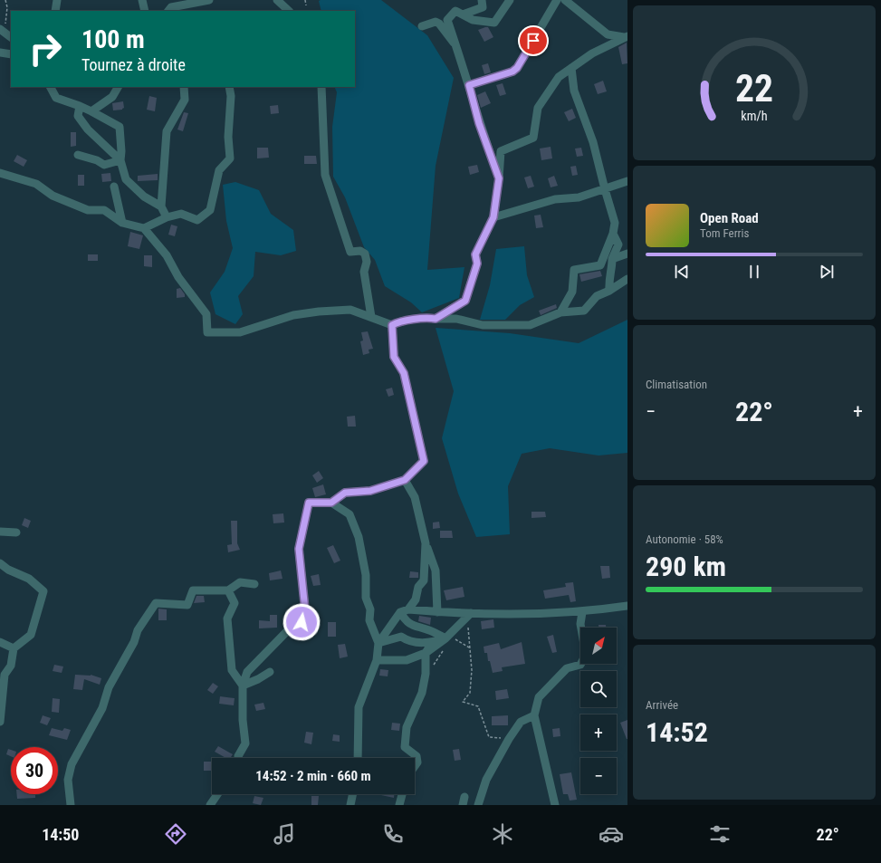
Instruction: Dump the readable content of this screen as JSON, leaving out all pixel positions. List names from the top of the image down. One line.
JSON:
{"north":"top right","page":{"turn":["100 m","Tournez à droite"],"song":["Open Road","Tom Ferris"],"tile":["Climatisation",["Autonomie · 58%","290 km"],["Arrivée","14:52"]],"heat":["−","22°","+"],"map_buttons":["+","−"],"limit":"30","trip":"14:52 · 2 min · 660 m","tabs":["14:50","22°"],"gauge":["22","km/h"]}}
